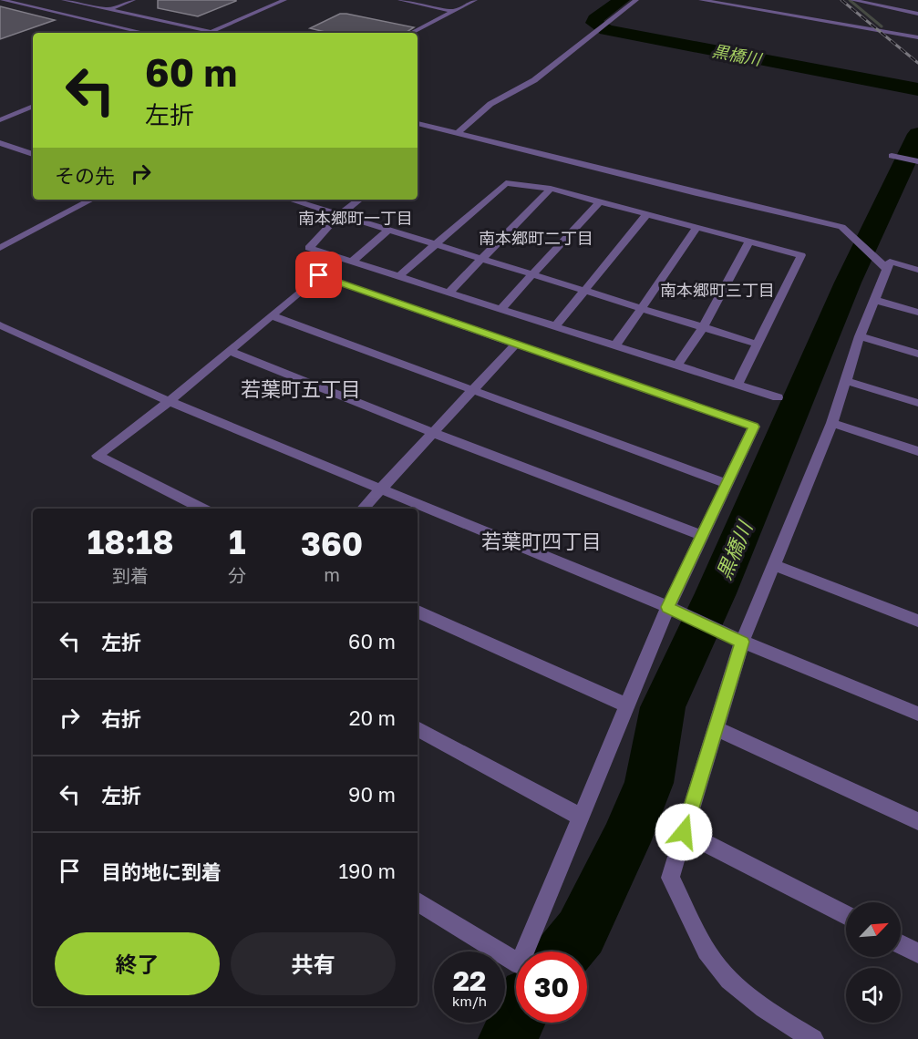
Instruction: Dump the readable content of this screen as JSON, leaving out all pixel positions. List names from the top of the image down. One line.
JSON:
{"districts":["南本郷町一丁目","南本郷町二丁目","南本郷町三丁目","若葉町五丁目","若葉町四丁目"],"water":["黒橋川"],"north":"top right","page":{"turn":["60 m","左折"],"then":"その先","eta":["18:18","到着","1","分","360","m"],"list":[{"name":"左折","value":"60 m"},{"name":"右折","value":"20 m"},{"name":"左折","value":"90 m"},{"name":"目的地に到着","value":"190 m"}],"buttons":["終了","共有"],"speed":"22 km/h","limit":"30"}}
